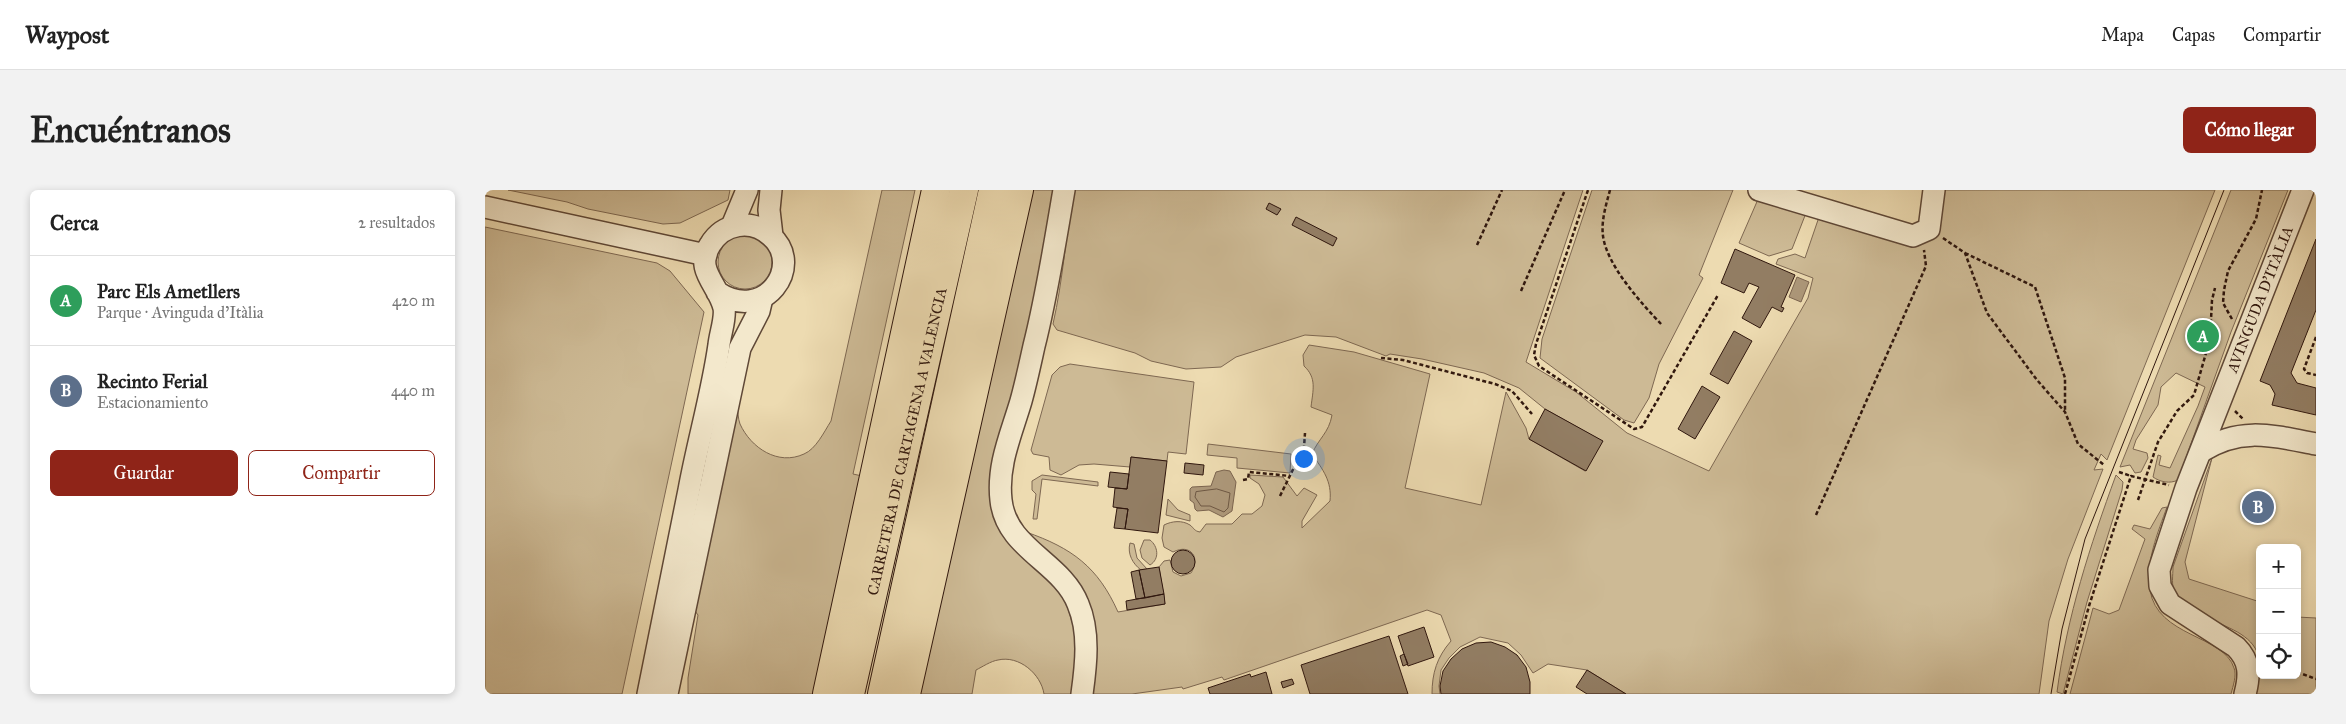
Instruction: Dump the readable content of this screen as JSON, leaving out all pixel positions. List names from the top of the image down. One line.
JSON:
{"streets":{"highway":["CARRETERA DE CARTAGENA A VALENCIA"],"street":["AVINGUDA D'ITÀLIA"]},"page":{"header":"Waypost","nav":["Mapa","Capas","Compartir"],"buttons":["Cómo llegar",["Guardar","Compartir"]],"title":"Encuéntranos","heading":["Cerca","2 resultados"],"list":[{"mark":"A","name":"Parc Els Ametllers","note":"Parque · Avinguda d'Itàlia","value":"420 m"},{"mark":"B","name":"Recinto Ferial","note":"Estacionamiento","value":"440 m"}],"pins":["A","B"],"map_buttons":["+","−"]}}
